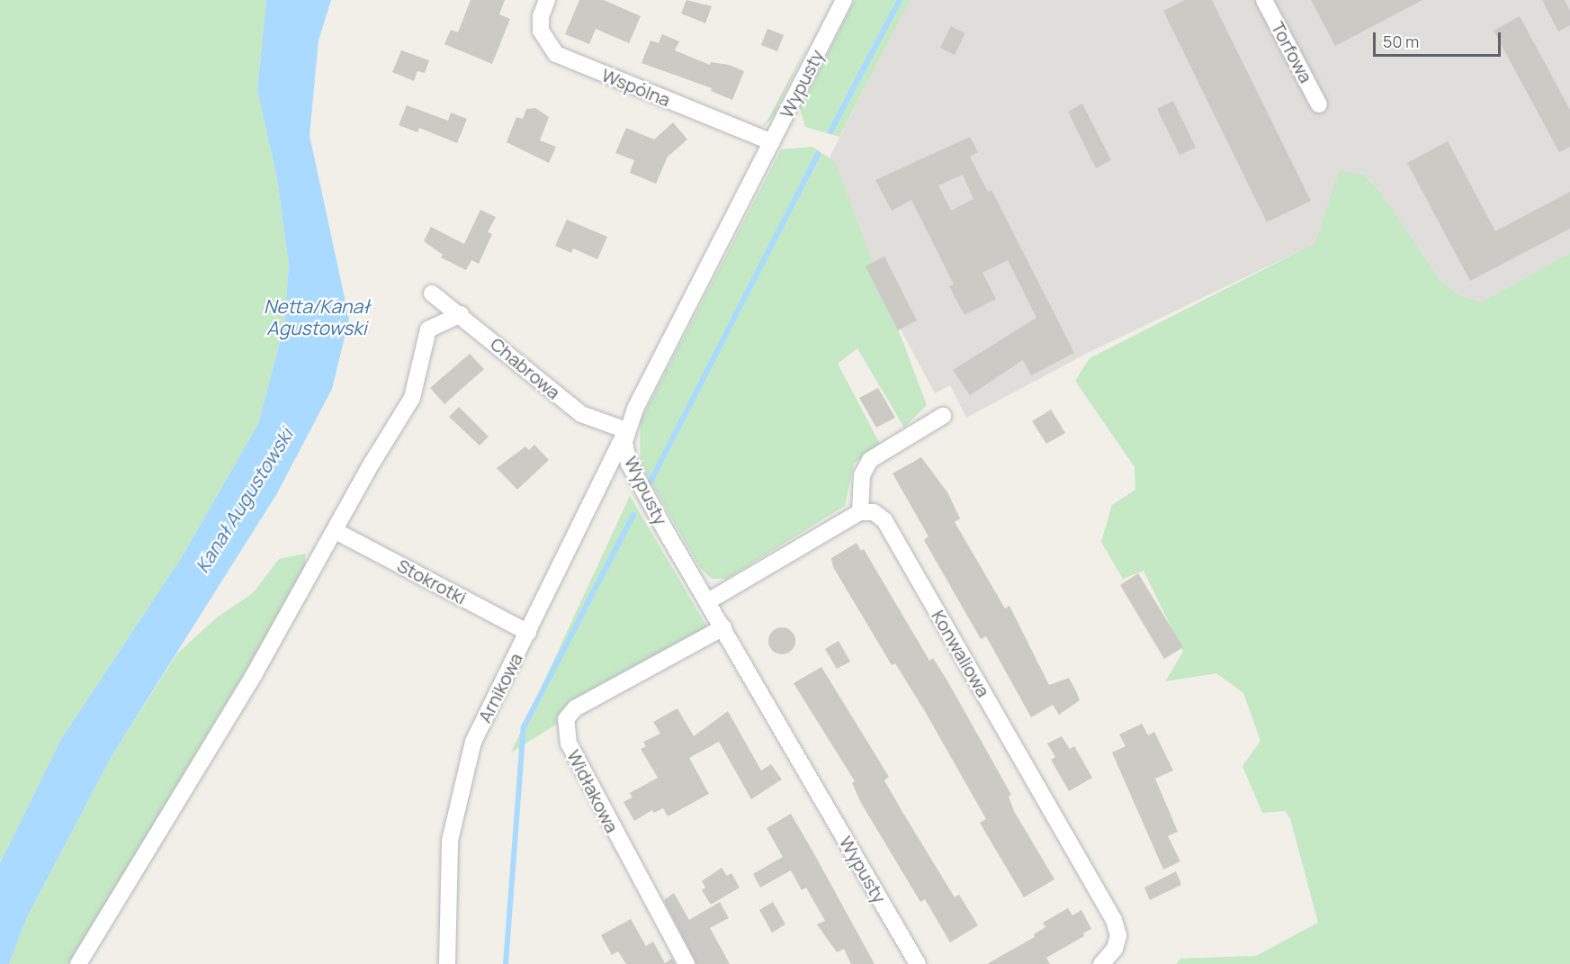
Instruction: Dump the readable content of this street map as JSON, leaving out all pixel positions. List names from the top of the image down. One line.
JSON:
{"streets":{"street":["Torfowa","Wypusty","Wspólna","Chabrowa","Stokrotki","Konwaliowa","Arnikowa","Widłakowa"]},"crossings":[["Wypusty","Wspólna"],["Wypusty","Chabrowa"],["Wypusty","Arnikowa"],["Wypusty","Widłakowa"],["Chabrowa","Arnikowa"],["Stokrotki","Arnikowa"]],"water":["Netta/Kanał Agustowski","Kanał Augustowski"],"scale_bar":"50 m"}
